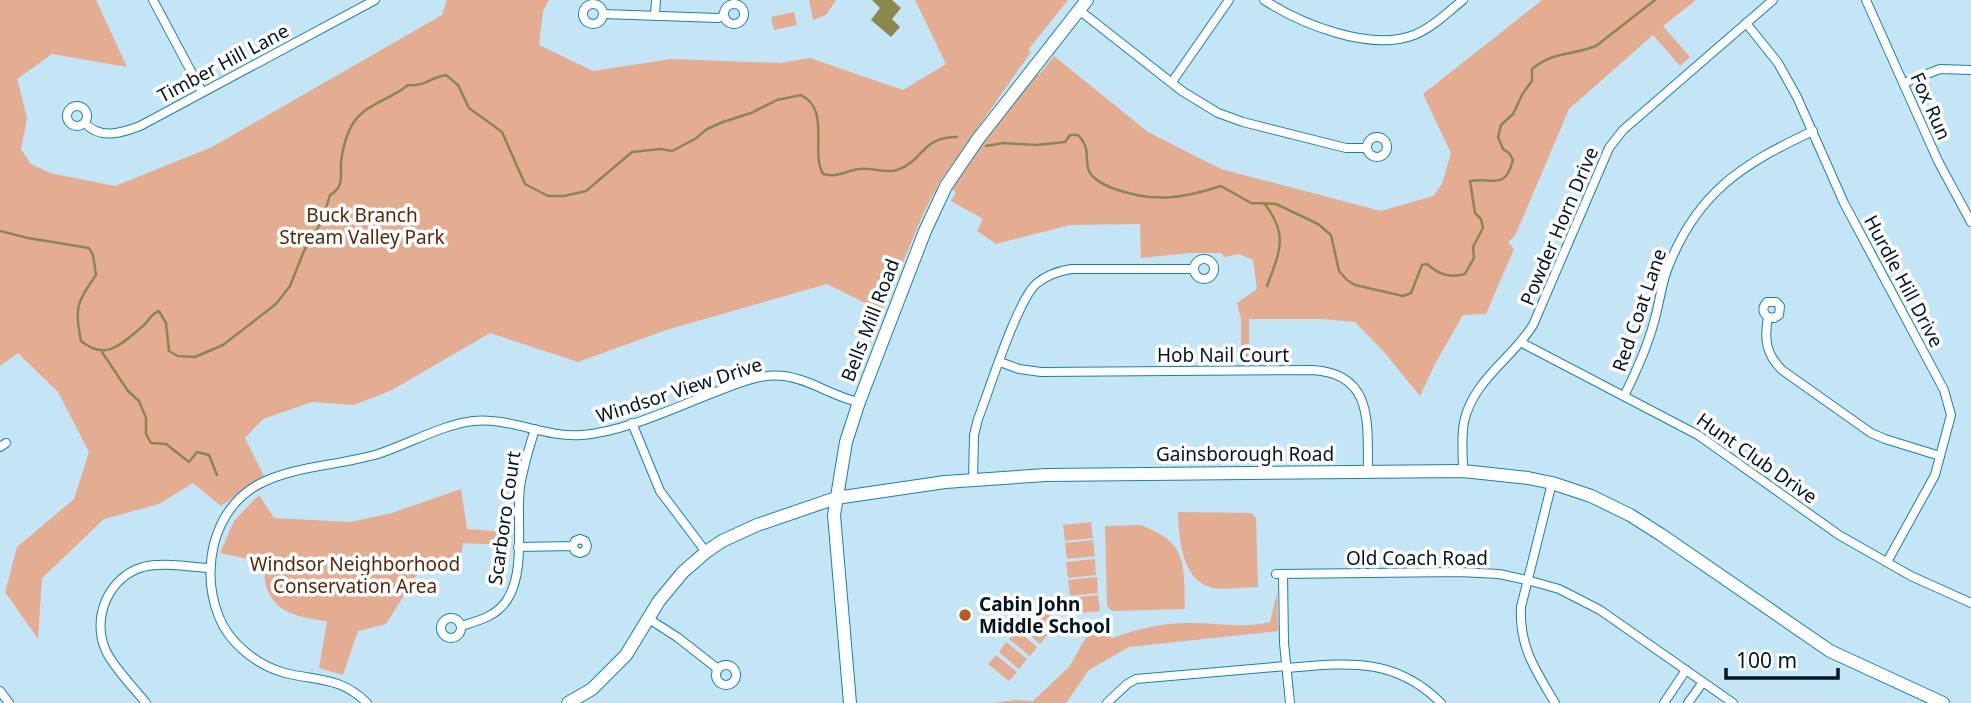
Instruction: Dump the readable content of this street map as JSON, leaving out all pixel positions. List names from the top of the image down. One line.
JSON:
{"streets":{"street":["Timber Hill Lane","Fox Run","Powder Horn Drive","Hurdle Hill Drive","Red Coat Lane","Bells Mill Road","Hob Nail Court","Windsor View Drive","Gainsborough Road","Hunt Club Drive","Scarboro Court","Old Coach Road"]},"crossings":[["Powder Horn Drive","Hurdle Hill Drive"],["Powder Horn Drive","Gainsborough Road"],["Powder Horn Drive","Hunt Club Drive"],["Hurdle Hill Drive","Red Coat Lane"],["Hurdle Hill Drive","Hunt Club Drive"],["Red Coat Lane","Hunt Club Drive"],["Bells Mill Road","Windsor View Drive"],["Bells Mill Road","Gainsborough Road"],["Hob Nail Court","Gainsborough Road"],["Windsor View Drive","Scarboro Court"]],"parks":["Buck Branch Stream Valley Park","Windsor Neighborhood Conservation Area"],"places":["Cabin John Middle School"],"scale_bar":"100 m"}
